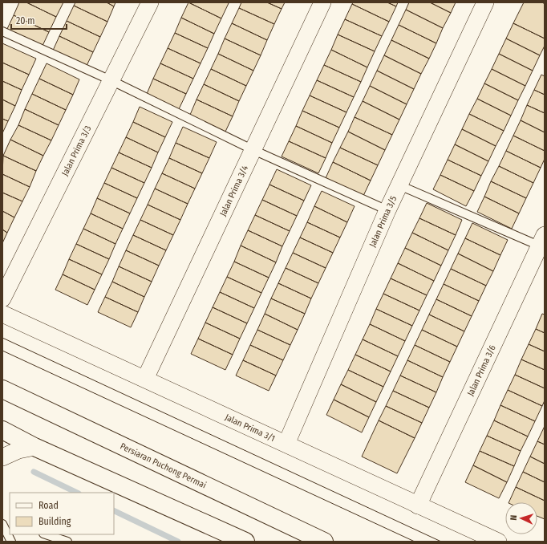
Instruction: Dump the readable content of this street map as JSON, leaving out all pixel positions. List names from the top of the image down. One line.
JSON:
{"streets":{"main road":["Persiaran Puchong Permai"],"street":["Jalan Prima 3/3","Jalan Prima 3/4","Jalan Prima 3/5","Jalan Prima 3/6","Jalan Prima 3/1"]},"crossings":[["Jalan Prima 3/4","Jalan Prima 3/1"],["Jalan Prima 3/5","Jalan Prima 3/1"],["Jalan Prima 3/6","Jalan Prima 3/1"]],"legend":["Road","Building"],"scale_bar":"20 m","north":"left"}
